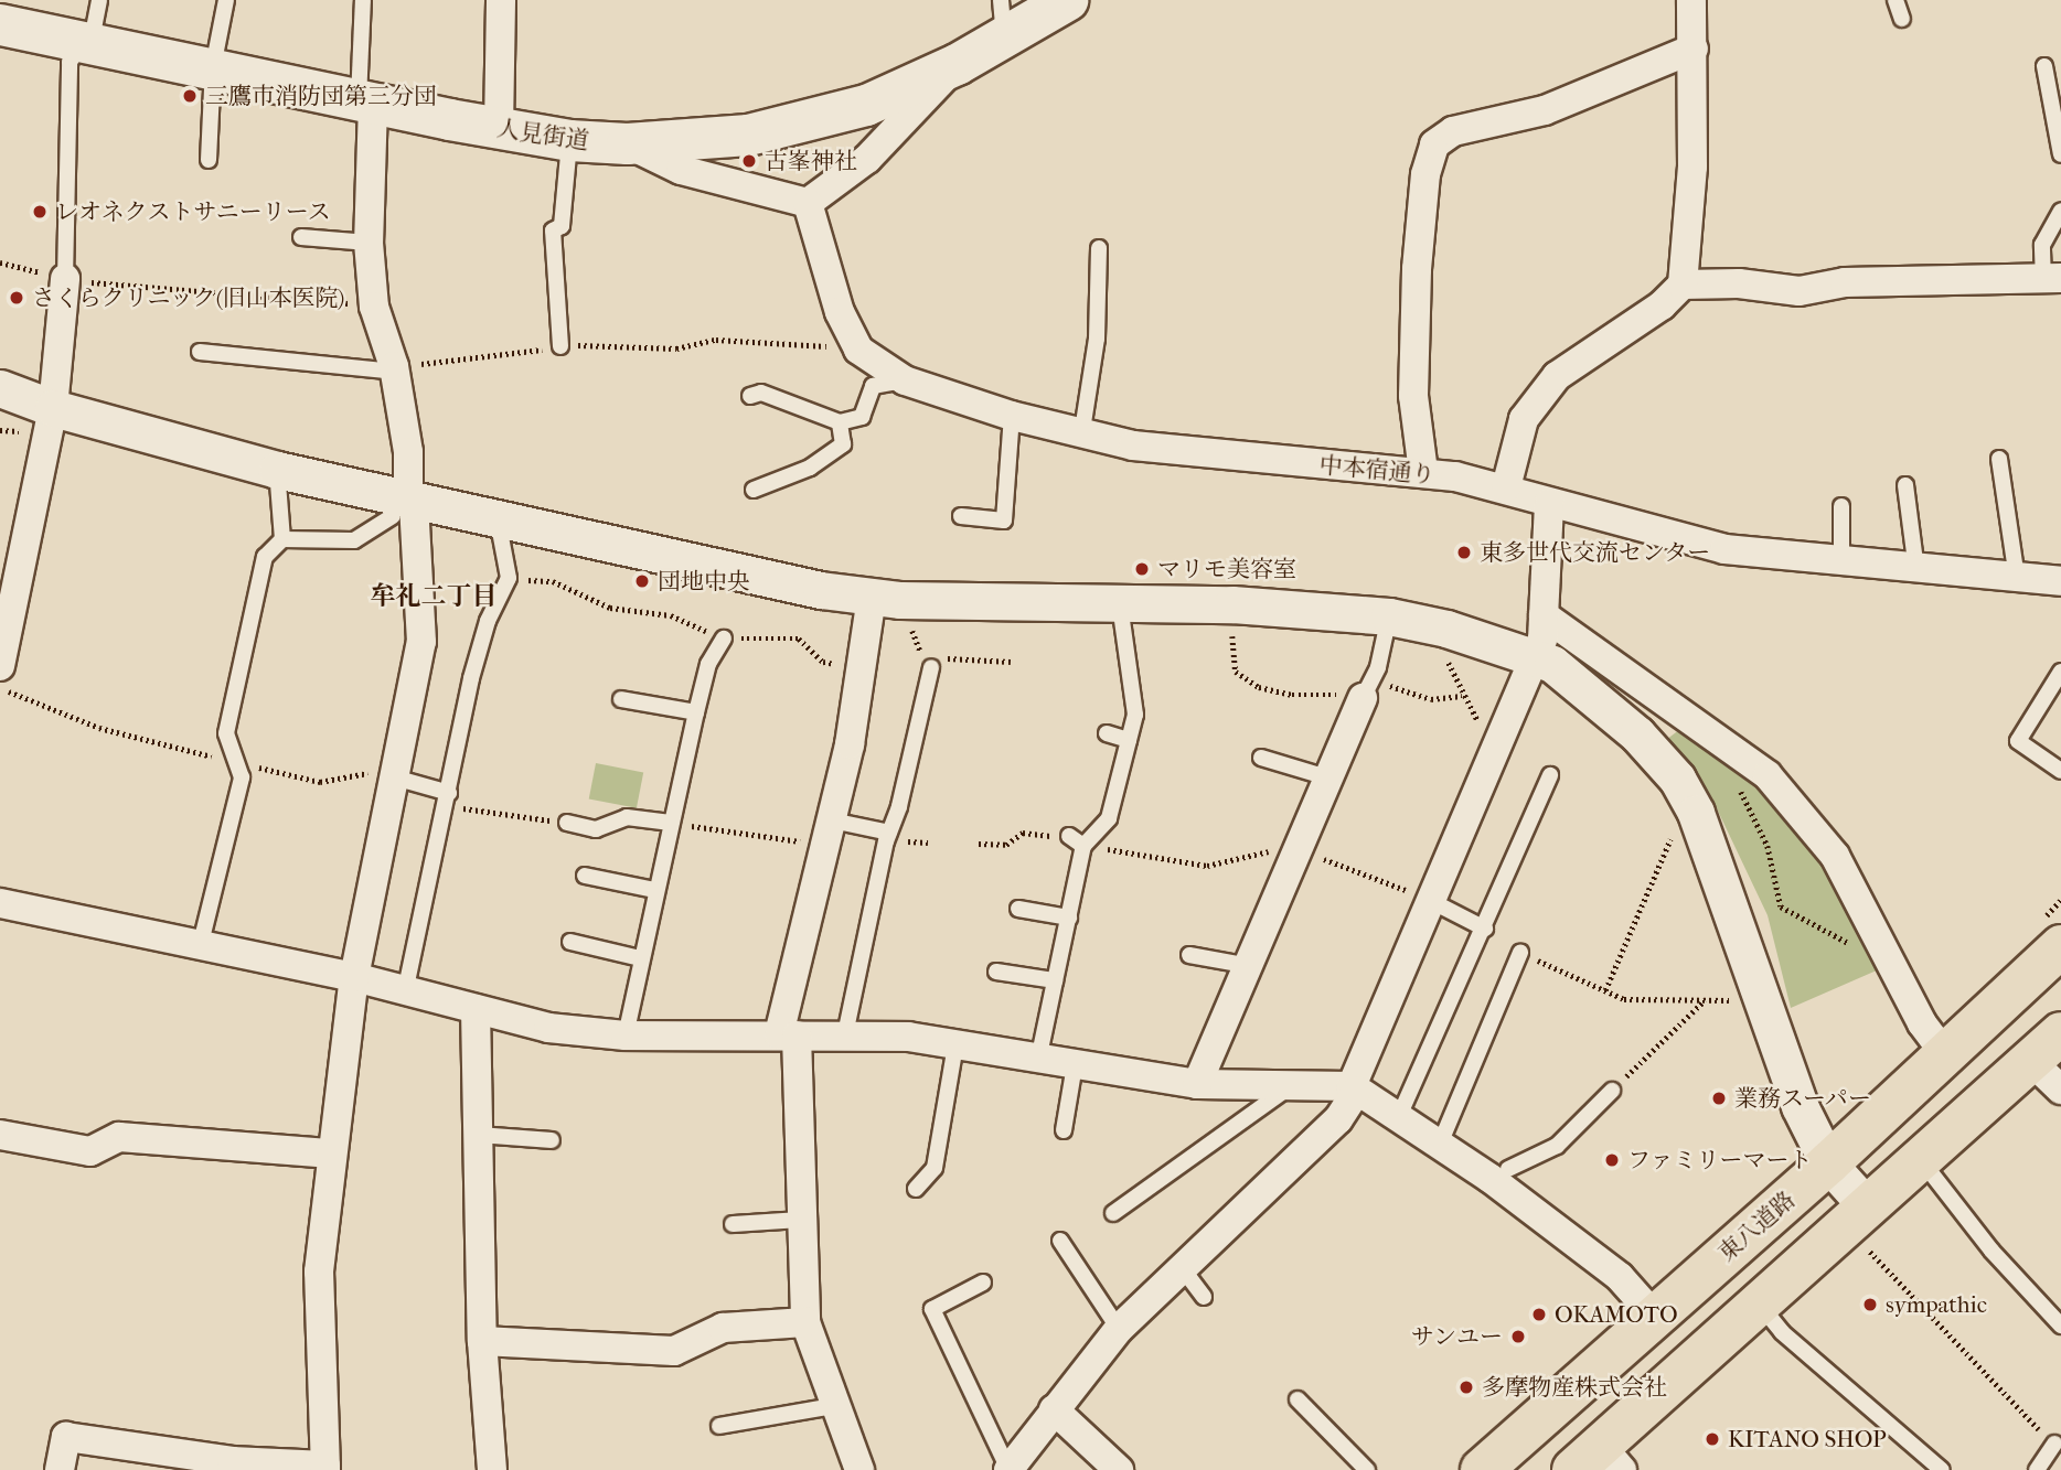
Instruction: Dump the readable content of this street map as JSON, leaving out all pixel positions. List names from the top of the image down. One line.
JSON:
{"streets":{"main road":["人見街道","東八道路"],"street":["中本宿通り"]},"districts":["牟礼二丁目"],"places":["三鷹市消防団第三分団","古峯神社","レオネクストサニーリース","さくらクリニック(旧山本医院)","東多世代交流センター","マリモ美容室","団地中央","業務スーパー","ファミリーマート","sympathic","OKAMOTO","サンユー","多摩物産株式会社","KITANO SHOP"]}
